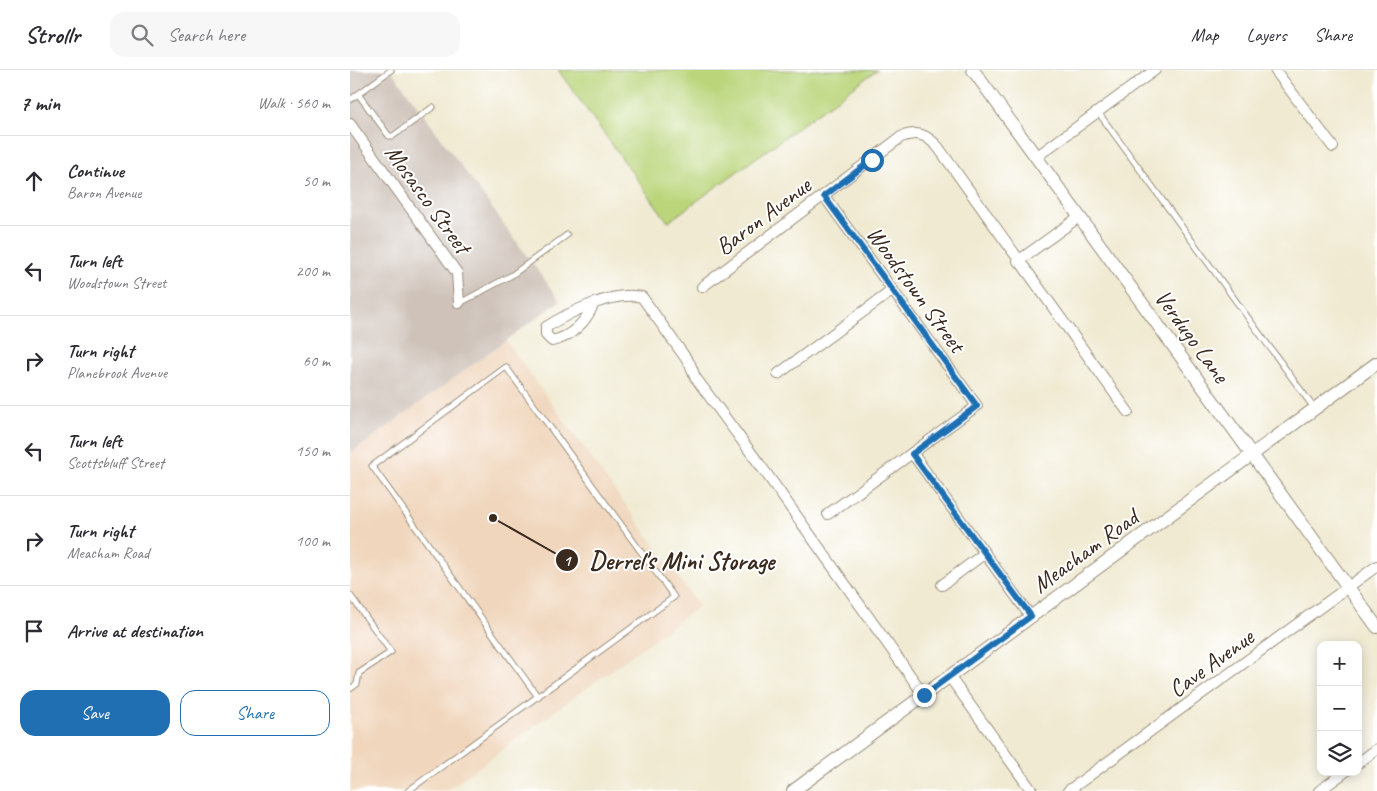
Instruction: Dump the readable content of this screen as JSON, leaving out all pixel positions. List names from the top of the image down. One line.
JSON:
{"streets":{"street":["Mosasco Street","Baron Avenue","Woodstown Street","Verdugo Lane","Meacham Road","Cave Avenue"]},"crossings":[["Baron Avenue","Woodstown Street"],["Verdugo Lane","Meacham Road"],["Verdugo Lane","Cave Avenue"]],"places":["Derrel's Mini Storage"],"page":{"header":"Strollr","search":"Search here","nav":["Map","Layers","Share"],"heading":["7 min","Walk · 560 m"],"list":[["Continue","Baron Avenue","50 m"],["Turn left","Woodstown Street","200 m"],["Turn right","Planebrook Avenue","60 m"],["Turn left","Scottsbluff Street","150 m"],["Turn right","Meacham Road","100 m"],"Arrive at destination"],"map_buttons":["+","−"],"buttons":["Save","Share"]}}
